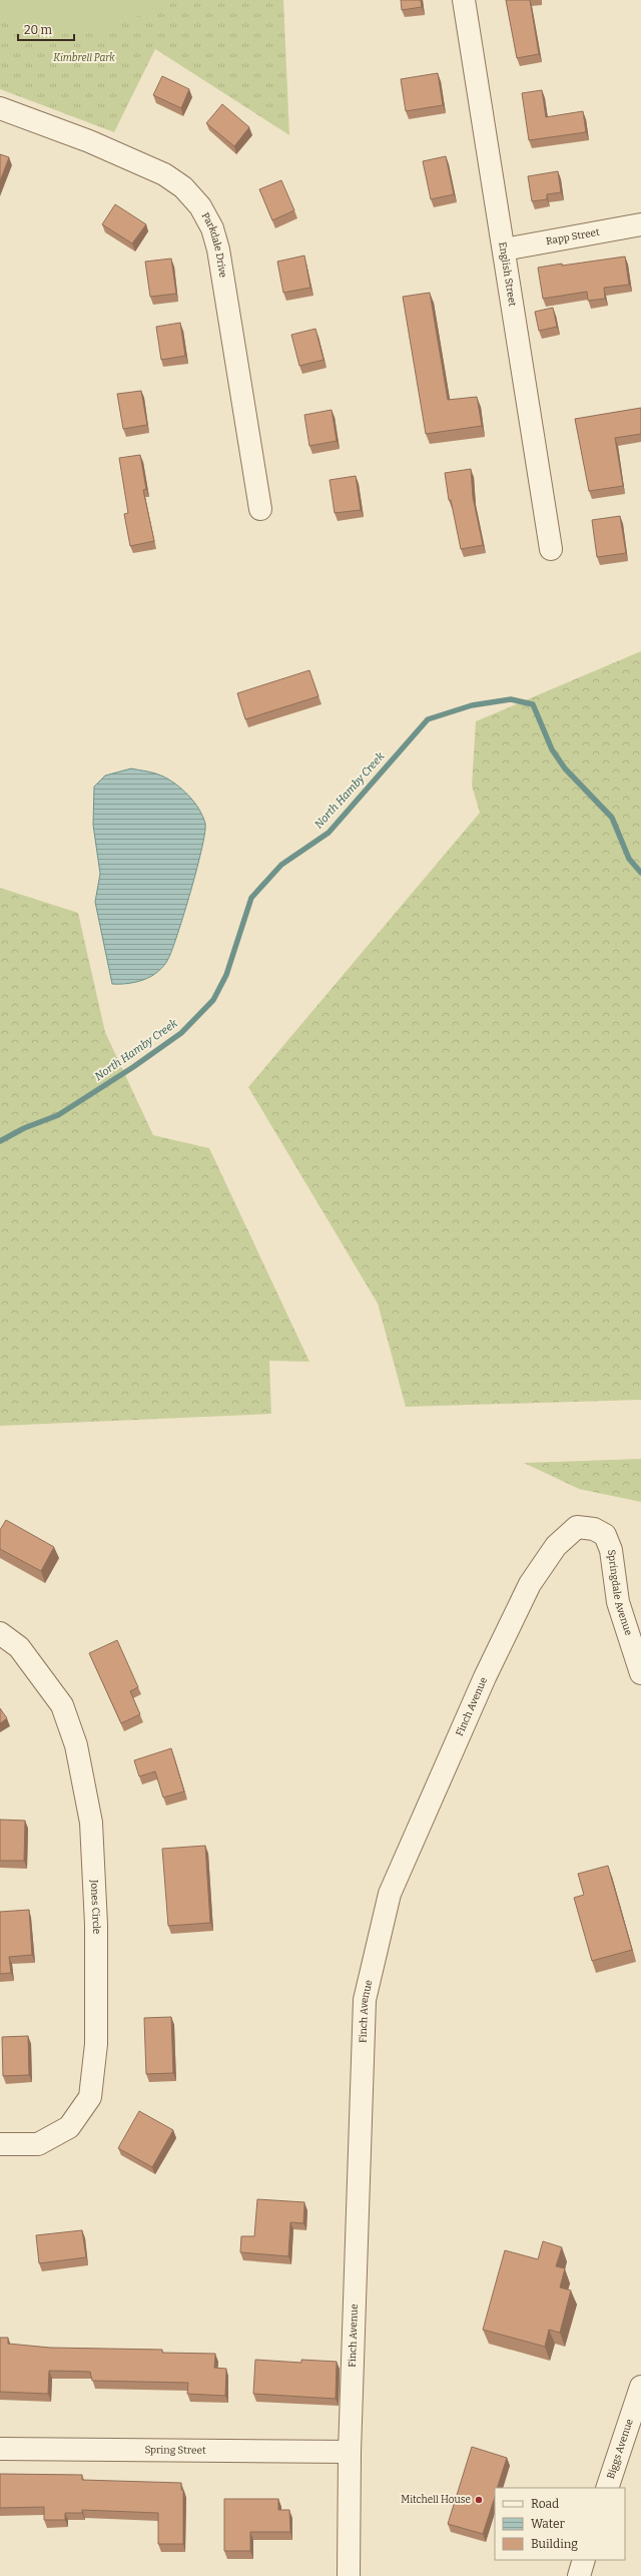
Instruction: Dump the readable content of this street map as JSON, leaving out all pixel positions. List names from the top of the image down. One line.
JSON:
{"streets":{"street":["Rapp Street","Parkdale Drive","English Street","Springdale Avenue","Finch Avenue","Jones Circle","Biggs Avenue","Spring Street"]},"crossings":[["Rapp Street","English Street"],["Springdale Avenue","Finch Avenue"],["Finch Avenue","Spring Street"]],"water":["North Hamby Creek"],"parks":["Kimbrell Park"],"places":["Mitchell House"],"legend":["Road","Water","Building"],"scale_bar":"20 m"}
